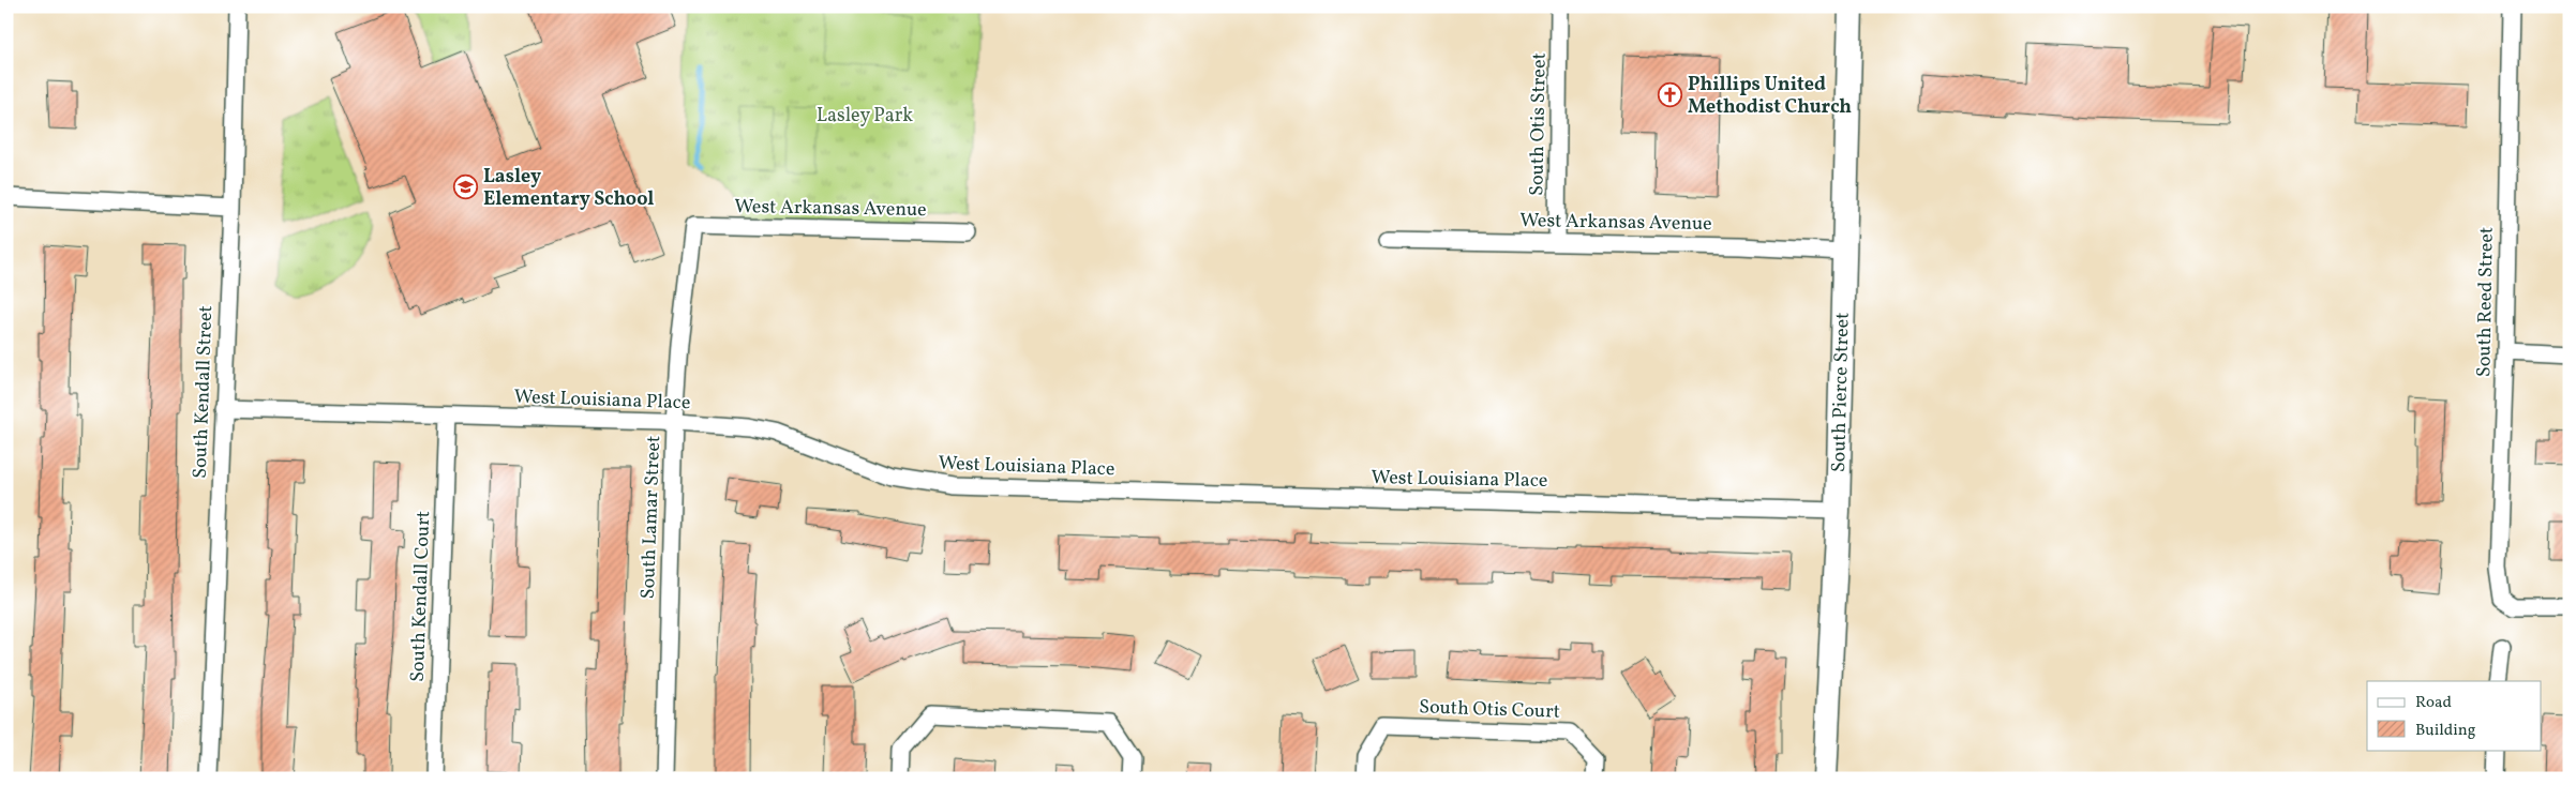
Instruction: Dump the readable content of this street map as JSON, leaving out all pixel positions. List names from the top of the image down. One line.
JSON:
{"streets":{"street":["South Otis Street","West Arkansas Avenue","South Reed Street","South Kendall Street","South Pierce Street","West Louisiana Place","South Lamar Street","South Kendall Court","South Otis Court"]},"crossings":[["South Otis Street","West Arkansas Avenue"],["West Arkansas Avenue","South Pierce Street"],["West Arkansas Avenue","South Lamar Street"],["South Kendall Street","West Louisiana Place"],["South Pierce Street","West Louisiana Place"],["West Louisiana Place","South Lamar Street"],["West Louisiana Place","South Kendall Court"]],"parks":["Lasley Park"],"places":{"church":["Phillips United Methodist Church"],"school or university":["Lasley Elementary School"]},"legend":["Road","Building"]}
